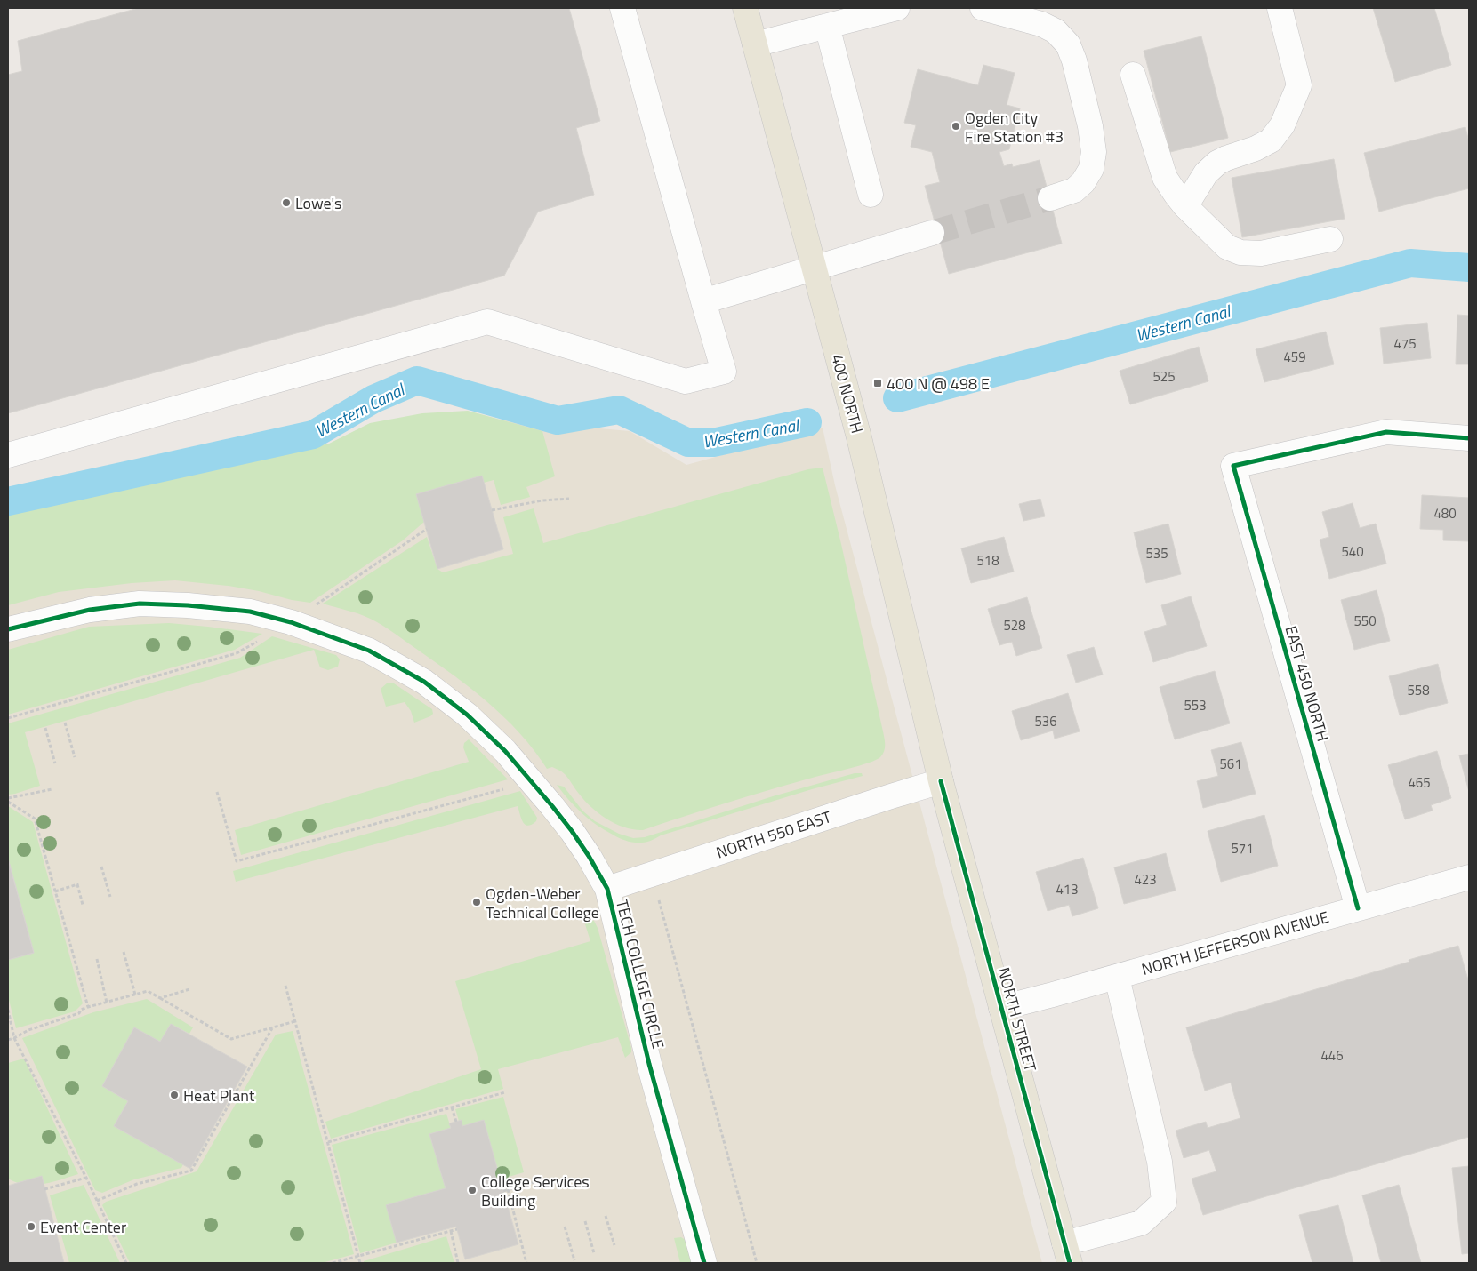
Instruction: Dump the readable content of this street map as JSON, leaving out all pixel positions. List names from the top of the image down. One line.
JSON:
{"streets":{"main road":["400 NORTH","NORTH STREET"],"street":["EAST 450 NORTH","NORTH 550 EAST","NORTH JEFFERSON AVENUE","TECH COLLEGE CIRCLE"]},"crossings":[["400 NORTH","NORTH 550 EAST"],["400 NORTH","NORTH STREET"],["EAST 450 NORTH","NORTH JEFFERSON AVENUE"],["NORTH 550 EAST","TECH COLLEGE CIRCLE"],["NORTH 550 EAST","NORTH STREET"],["NORTH JEFFERSON AVENUE","NORTH STREET"]],"water":["Western Canal"],"places":{"other":["Ogden City Fire Station #3","Lowe's","Ogden-Weber Technical College","Heat Plant","College Services Building","Event Center"],"transit":["400 N @ 498 E"]},"house_numbers":["475","459","525","480","540","535","518","550","528","558","553","536","561","465","571","423","413","446"]}
